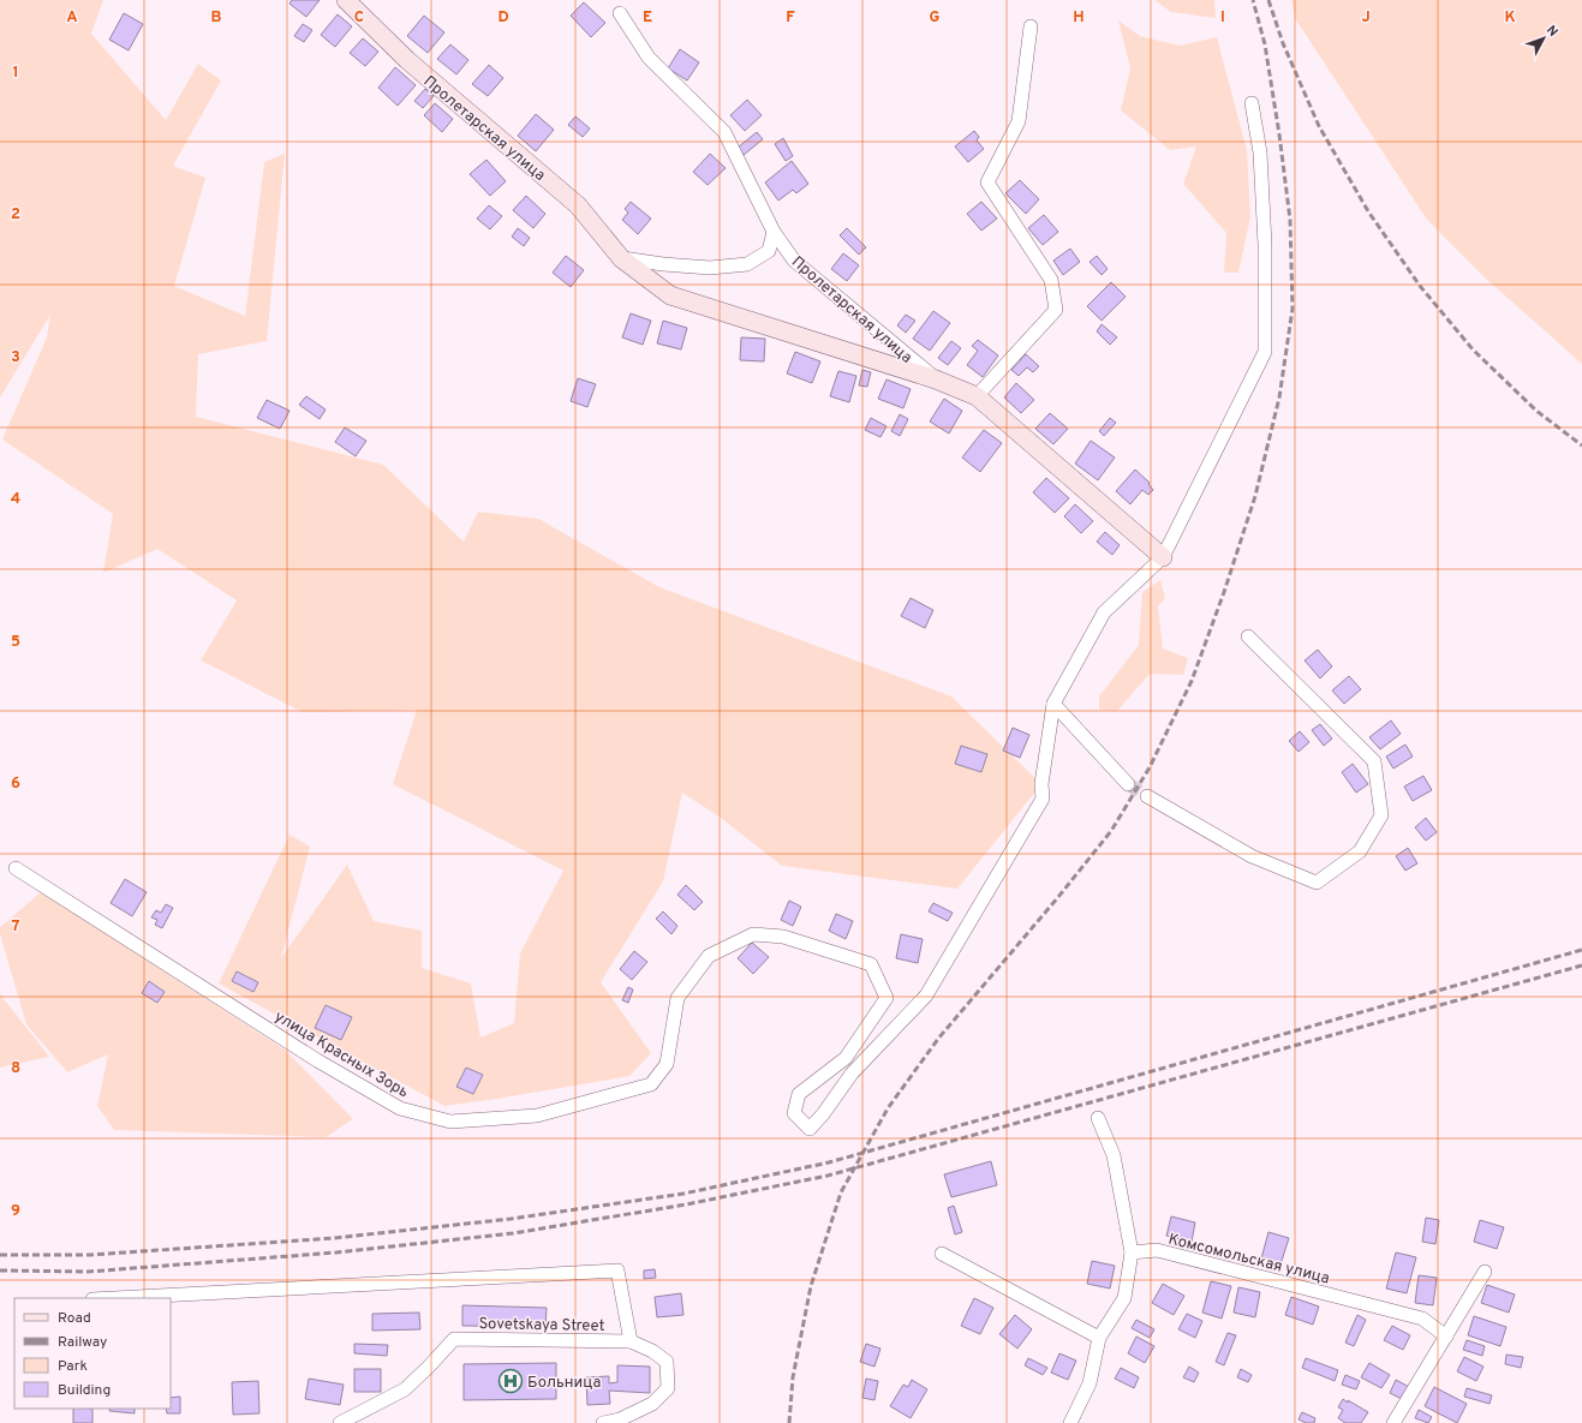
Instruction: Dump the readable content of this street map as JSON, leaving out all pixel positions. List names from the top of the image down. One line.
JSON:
{"streets":{"street":["Пролетарская улица","улица Красных Зорь","Комсомольская улица","Sovetskaya Street"]},"places":{"hospital":["Больница"]},"legend":["Road","Railway","Park","Building"],"north":"top right","grid":{"columns":["A","B","C","D","E","F","G","H","I","J","K"],"rows":["1","2","3","4","5","6","7","8","9"]}}
